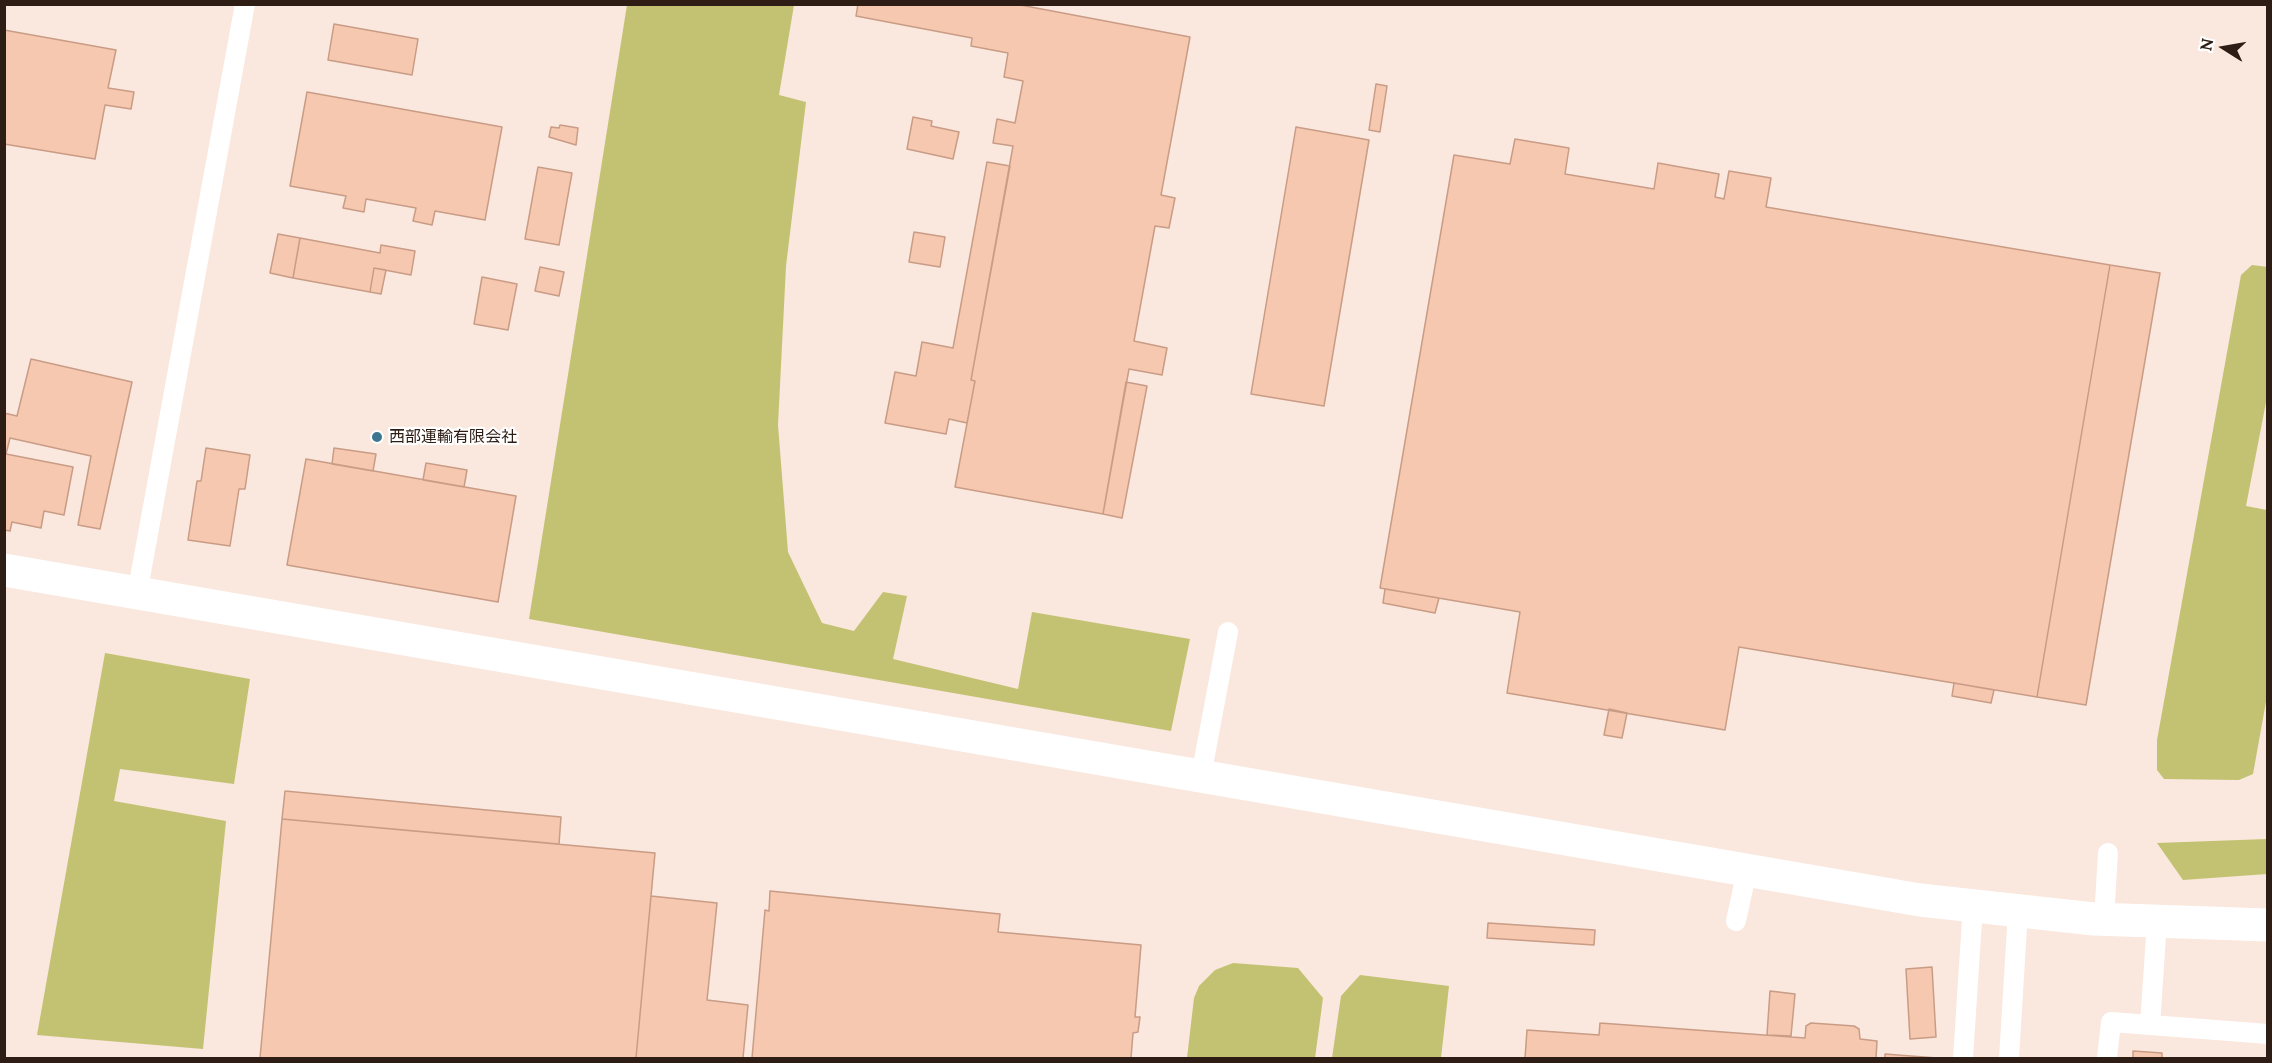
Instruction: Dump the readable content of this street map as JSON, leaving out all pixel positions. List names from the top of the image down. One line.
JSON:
{"places":["西部運輸有限会社"],"north":"left"}
